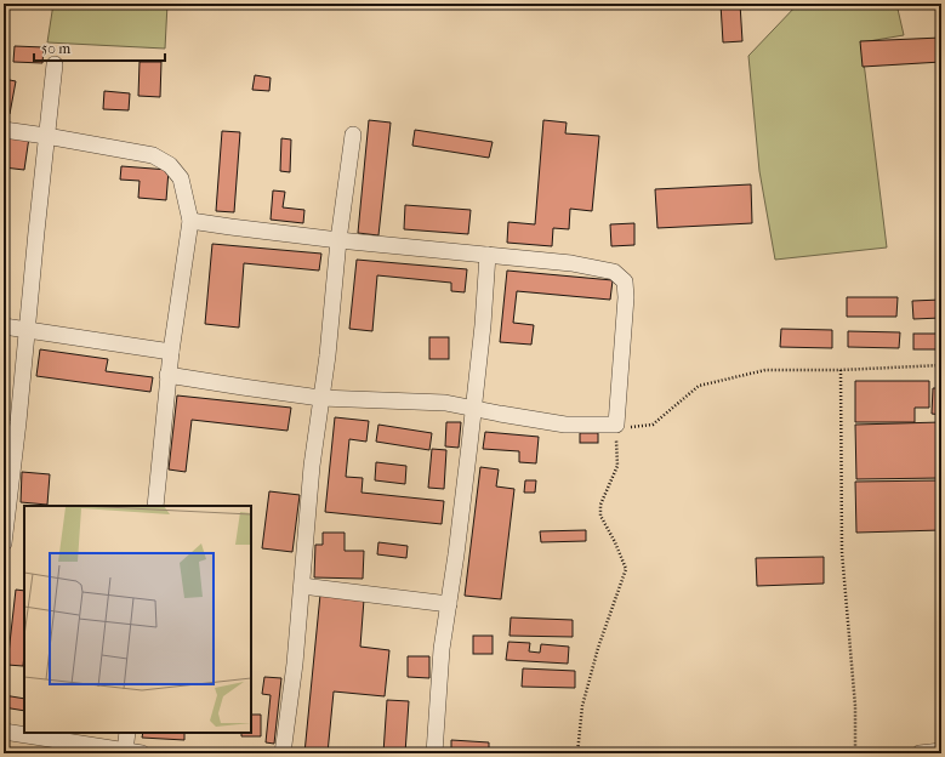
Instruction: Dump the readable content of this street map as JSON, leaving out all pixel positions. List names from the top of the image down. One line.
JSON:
{"scale_bar":"50 m"}
